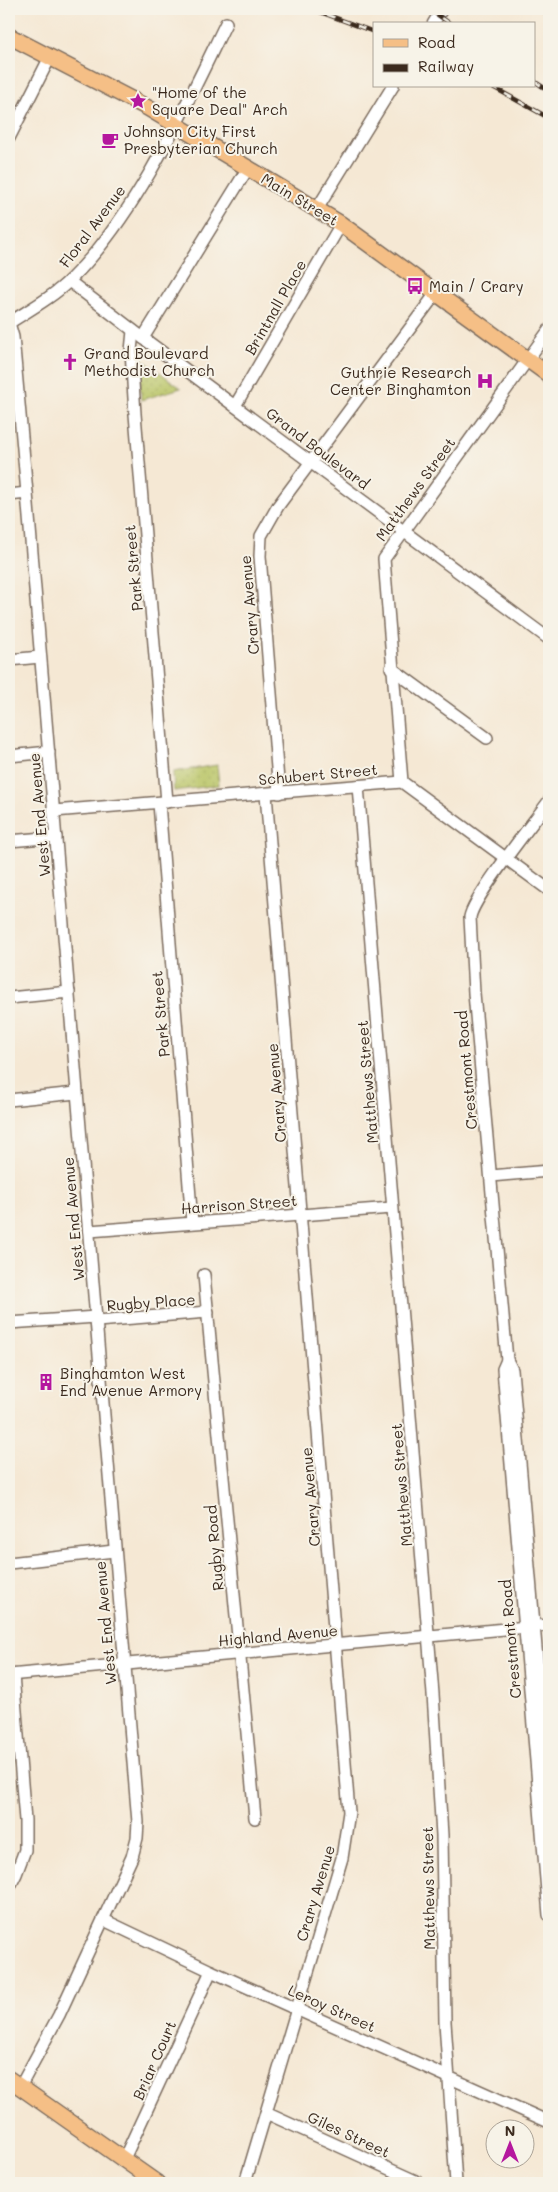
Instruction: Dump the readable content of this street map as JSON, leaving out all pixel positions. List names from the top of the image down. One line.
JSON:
{"streets":{"main road":["Main Street"],"street":["Floral Avenue","Brintnall Place","Grand Boulevard","Matthews Street","Park Street","Crary Avenue","Schubert Street","West End Avenue","Crestmont Road","Harrison Street","Rugby Place","Rugby Road","Highland Avenue","Leroy Street","Briar Court","Giles Street"]},"crossings":[["Main Street","Floral Avenue"],["Main Street","Brintnall Place"],["Main Street","Matthews Street"],["Main Street","Park Street"],["Main Street","Crary Avenue"],["Floral Avenue","Grand Boulevard"],["Floral Avenue","West End Avenue"],["Brintnall Place","Grand Boulevard"],["Grand Boulevard","Matthews Street"],["Grand Boulevard","Park Street"],["Grand Boulevard","Crary Avenue"],["Matthews Street","Schubert Street"],["Matthews Street","Harrison Street"],["Matthews Street","Highland Avenue"],["Matthews Street","Leroy Street"],["Park Street","Schubert Street"],["Park Street","Harrison Street"],["Crary Avenue","Schubert Street"],["Crary Avenue","Harrison Street"],["Crary Avenue","Highland Avenue"],["Crary Avenue","Leroy Street"],["Crary Avenue","Giles Street"],["Schubert Street","West End Avenue"],["West End Avenue","Harrison Street"],["West End Avenue","Rugby Place"],["West End Avenue","Highland Avenue"],["West End Avenue","Leroy Street"],["Crestmont Road","Highland Avenue"],["Rugby Place","Rugby Road"],["Rugby Road","Highland Avenue"],["Leroy Street","Briar Court"]],"places":{"place":["\"Home of the Square Deal\" Arch"],"cafe":["Johnson City First Presbyterian Church"],"bus stop":["Main / Crary"],"church":["Grand Boulevard Methodist Church"],"hospital":["Guthrie Research Center Binghamton"],"building":["Binghamton West End Avenue Armory"]},"legend":["Road","Railway"],"north":"top"}
